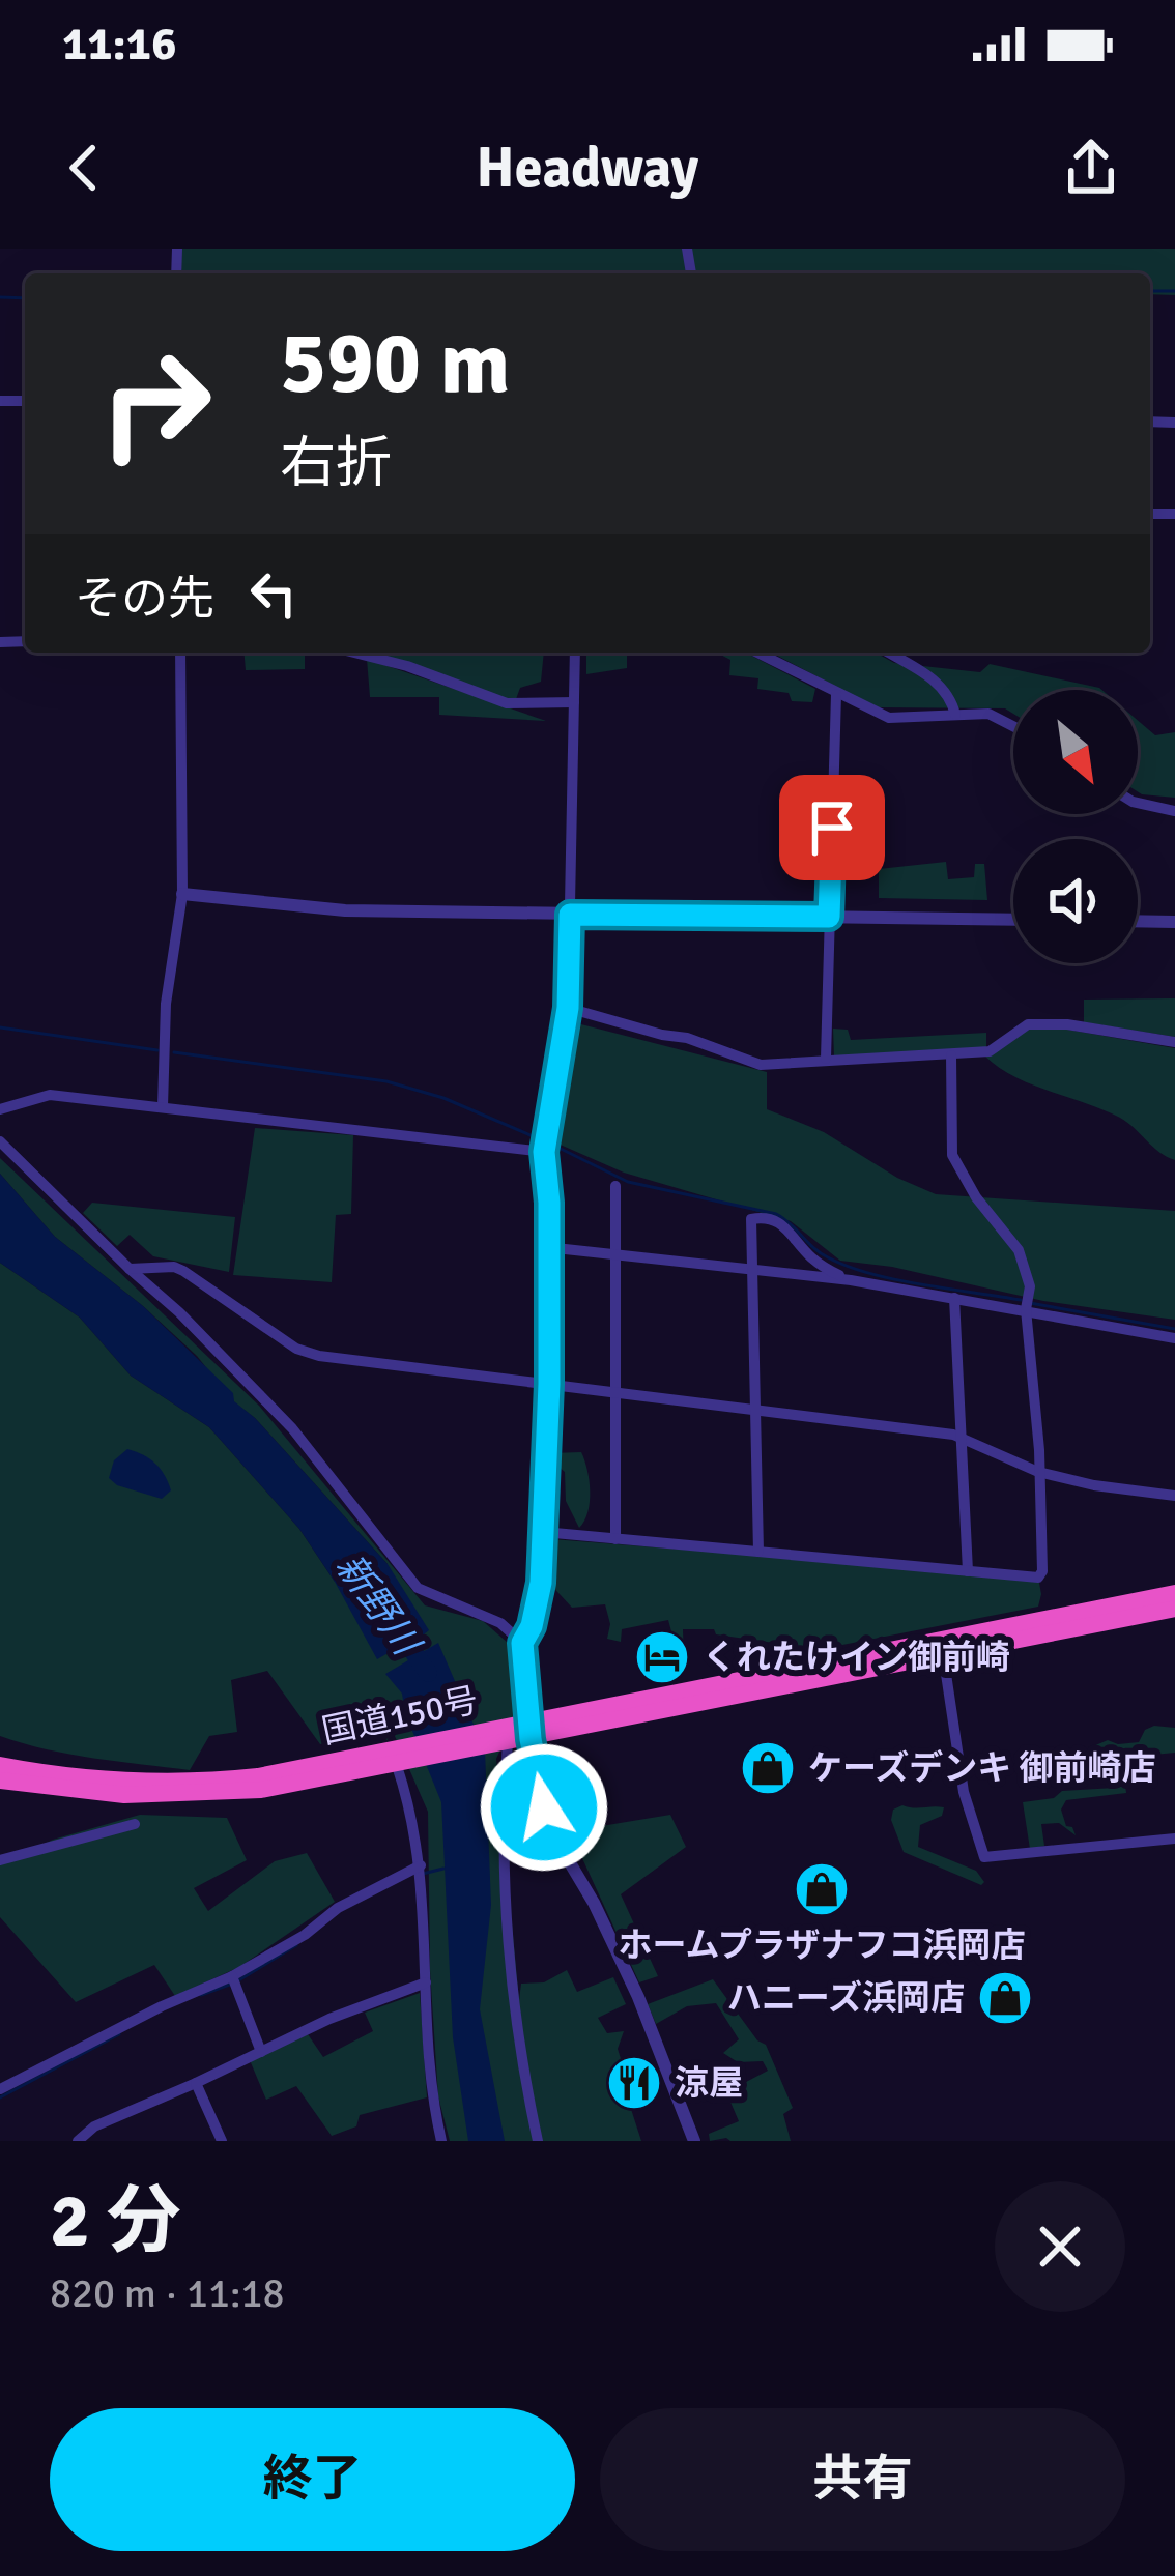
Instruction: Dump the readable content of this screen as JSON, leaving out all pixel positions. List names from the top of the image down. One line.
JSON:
{"streets":{"highway":["国道150号"]},"water":["新野川"],"places":{"hotel":["くれたけイン御前崎"],"shop":["ケーズデンキ 御前崎店","ホームプラザナフコ浜岡店","ハニーズ浜岡店"],"restaurant":["涼屋"]},"north":"bottom right","page":{"status":"11:16","header":"Headway","turn":["590 m","右折"],"then":"その先","heading":["2 分","820 m · 11:18"],"buttons":["終了","共有"]}}
